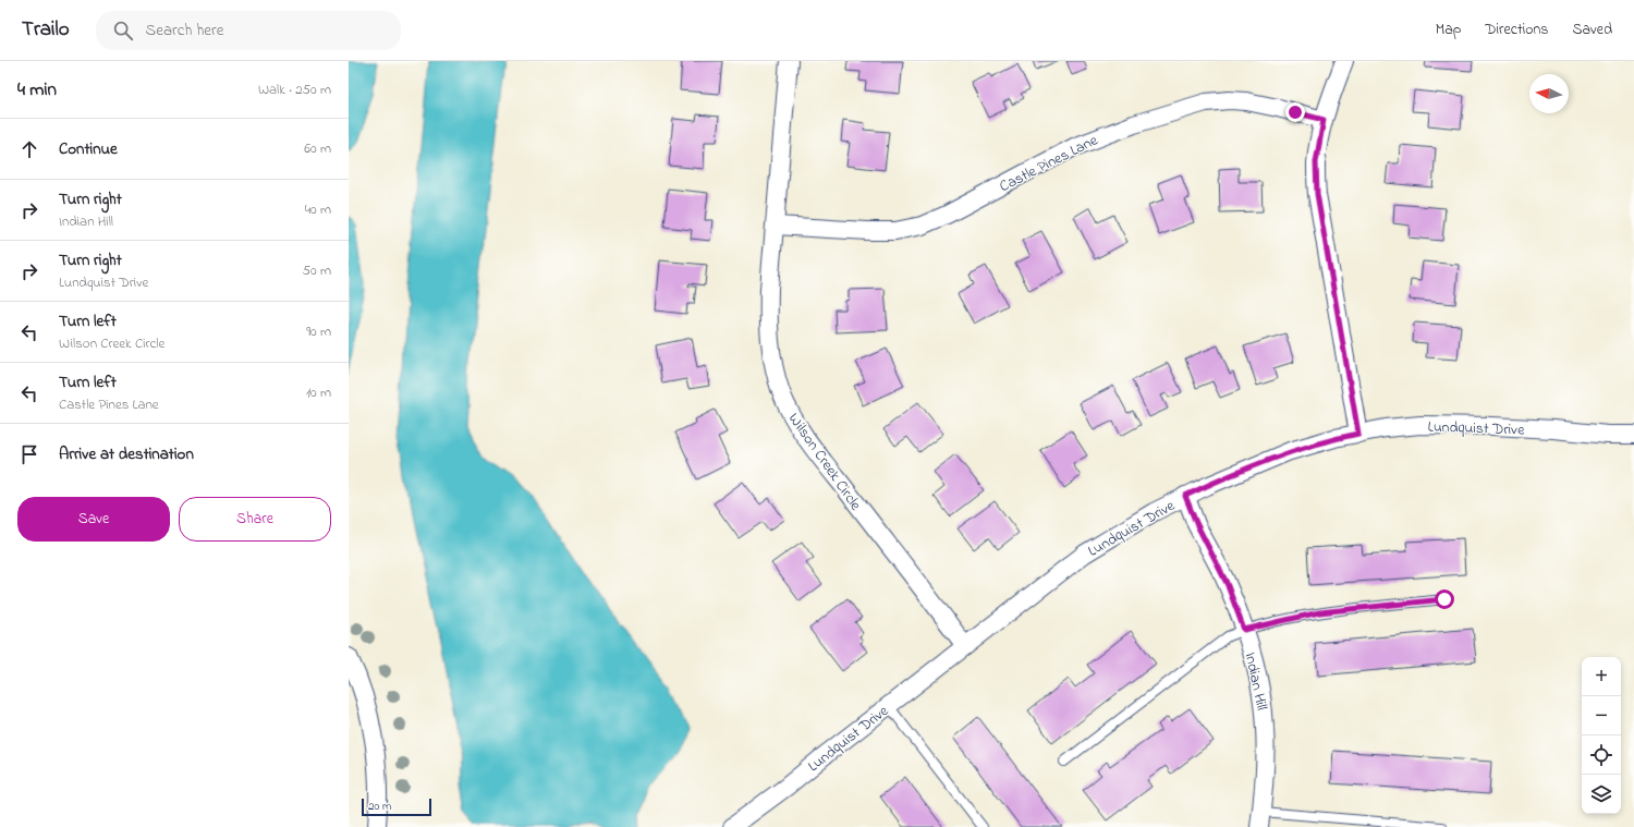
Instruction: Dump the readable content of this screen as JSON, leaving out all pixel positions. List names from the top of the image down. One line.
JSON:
{"streets":{"street":["Castle Pines Lane","Lundquist Drive","Wilson Creek Circle","Indian Hill"]},"crossings":[["Castle Pines Lane","Wilson Creek Circle"],["Lundquist Drive","Wilson Creek Circle"],["Lundquist Drive","Indian Hill"]],"scale_bar":"20 m","north":"left","page":{"header":"Trailo","search":"Search here","nav":["Map","Directions","Saved"],"heading":["4 min","Walk · 250 m"],"list":[["Continue","60 m"],["Turn right","Indian Hill","40 m"],["Turn right","Lundquist Drive","50 m"],["Turn left","Wilson Creek Circle","90 m"],["Turn left","Castle Pines Lane","10 m"],"Arrive at destination"],"buttons":["Save","Share"],"map_buttons":["+","−"],"scale":"20 m"}}
